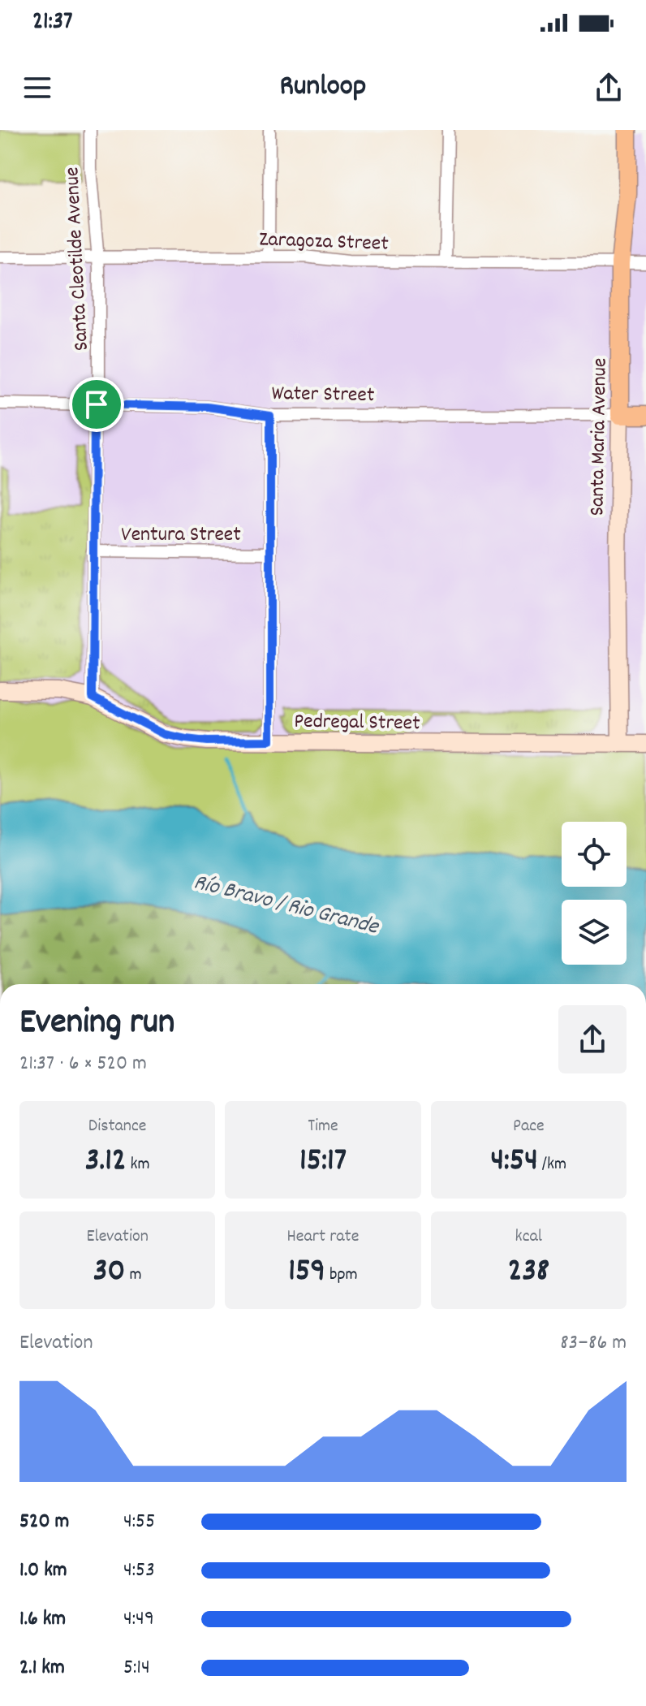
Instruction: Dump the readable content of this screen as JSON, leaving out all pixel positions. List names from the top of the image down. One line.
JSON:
{"streets":{"main road":["Water Street","Santa Maria Avenue","Pedregal Street"],"street":["Zaragoza Street","Santa Cleotilde Avenue","Ventura Street"]},"crossings":[["Zaragoza Street","Santa Cleotilde Avenue"],["Zaragoza Street","Santa Maria Avenue"],["Santa Cleotilde Avenue","Water Street"],["Santa Cleotilde Avenue","Ventura Street"],["Santa Cleotilde Avenue","Pedregal Street"],["Water Street","Santa Maria Avenue"],["Santa Maria Avenue","Pedregal Street"]],"water":["Río Bravo / Rio Grande"],"page":{"status":"21:37","header":"Runloop","heading":["Evening run","21:37 · 6 × 520 m"],"stats":[["Distance","3.12 km"],["Time","15:17"],["Pace","4:54 /km"],["Elevation","30 m"],["Heart rate","159 bpm"],["kcal","238"]],"chart":["Elevation","83–86 m"],"list":[{"name":"520 m","note":"4:55"},{"name":"1.0 km","note":"4:53"},{"name":"1.6 km","note":"4:49"},{"name":"2.1 km","note":"5:14"}]}}
